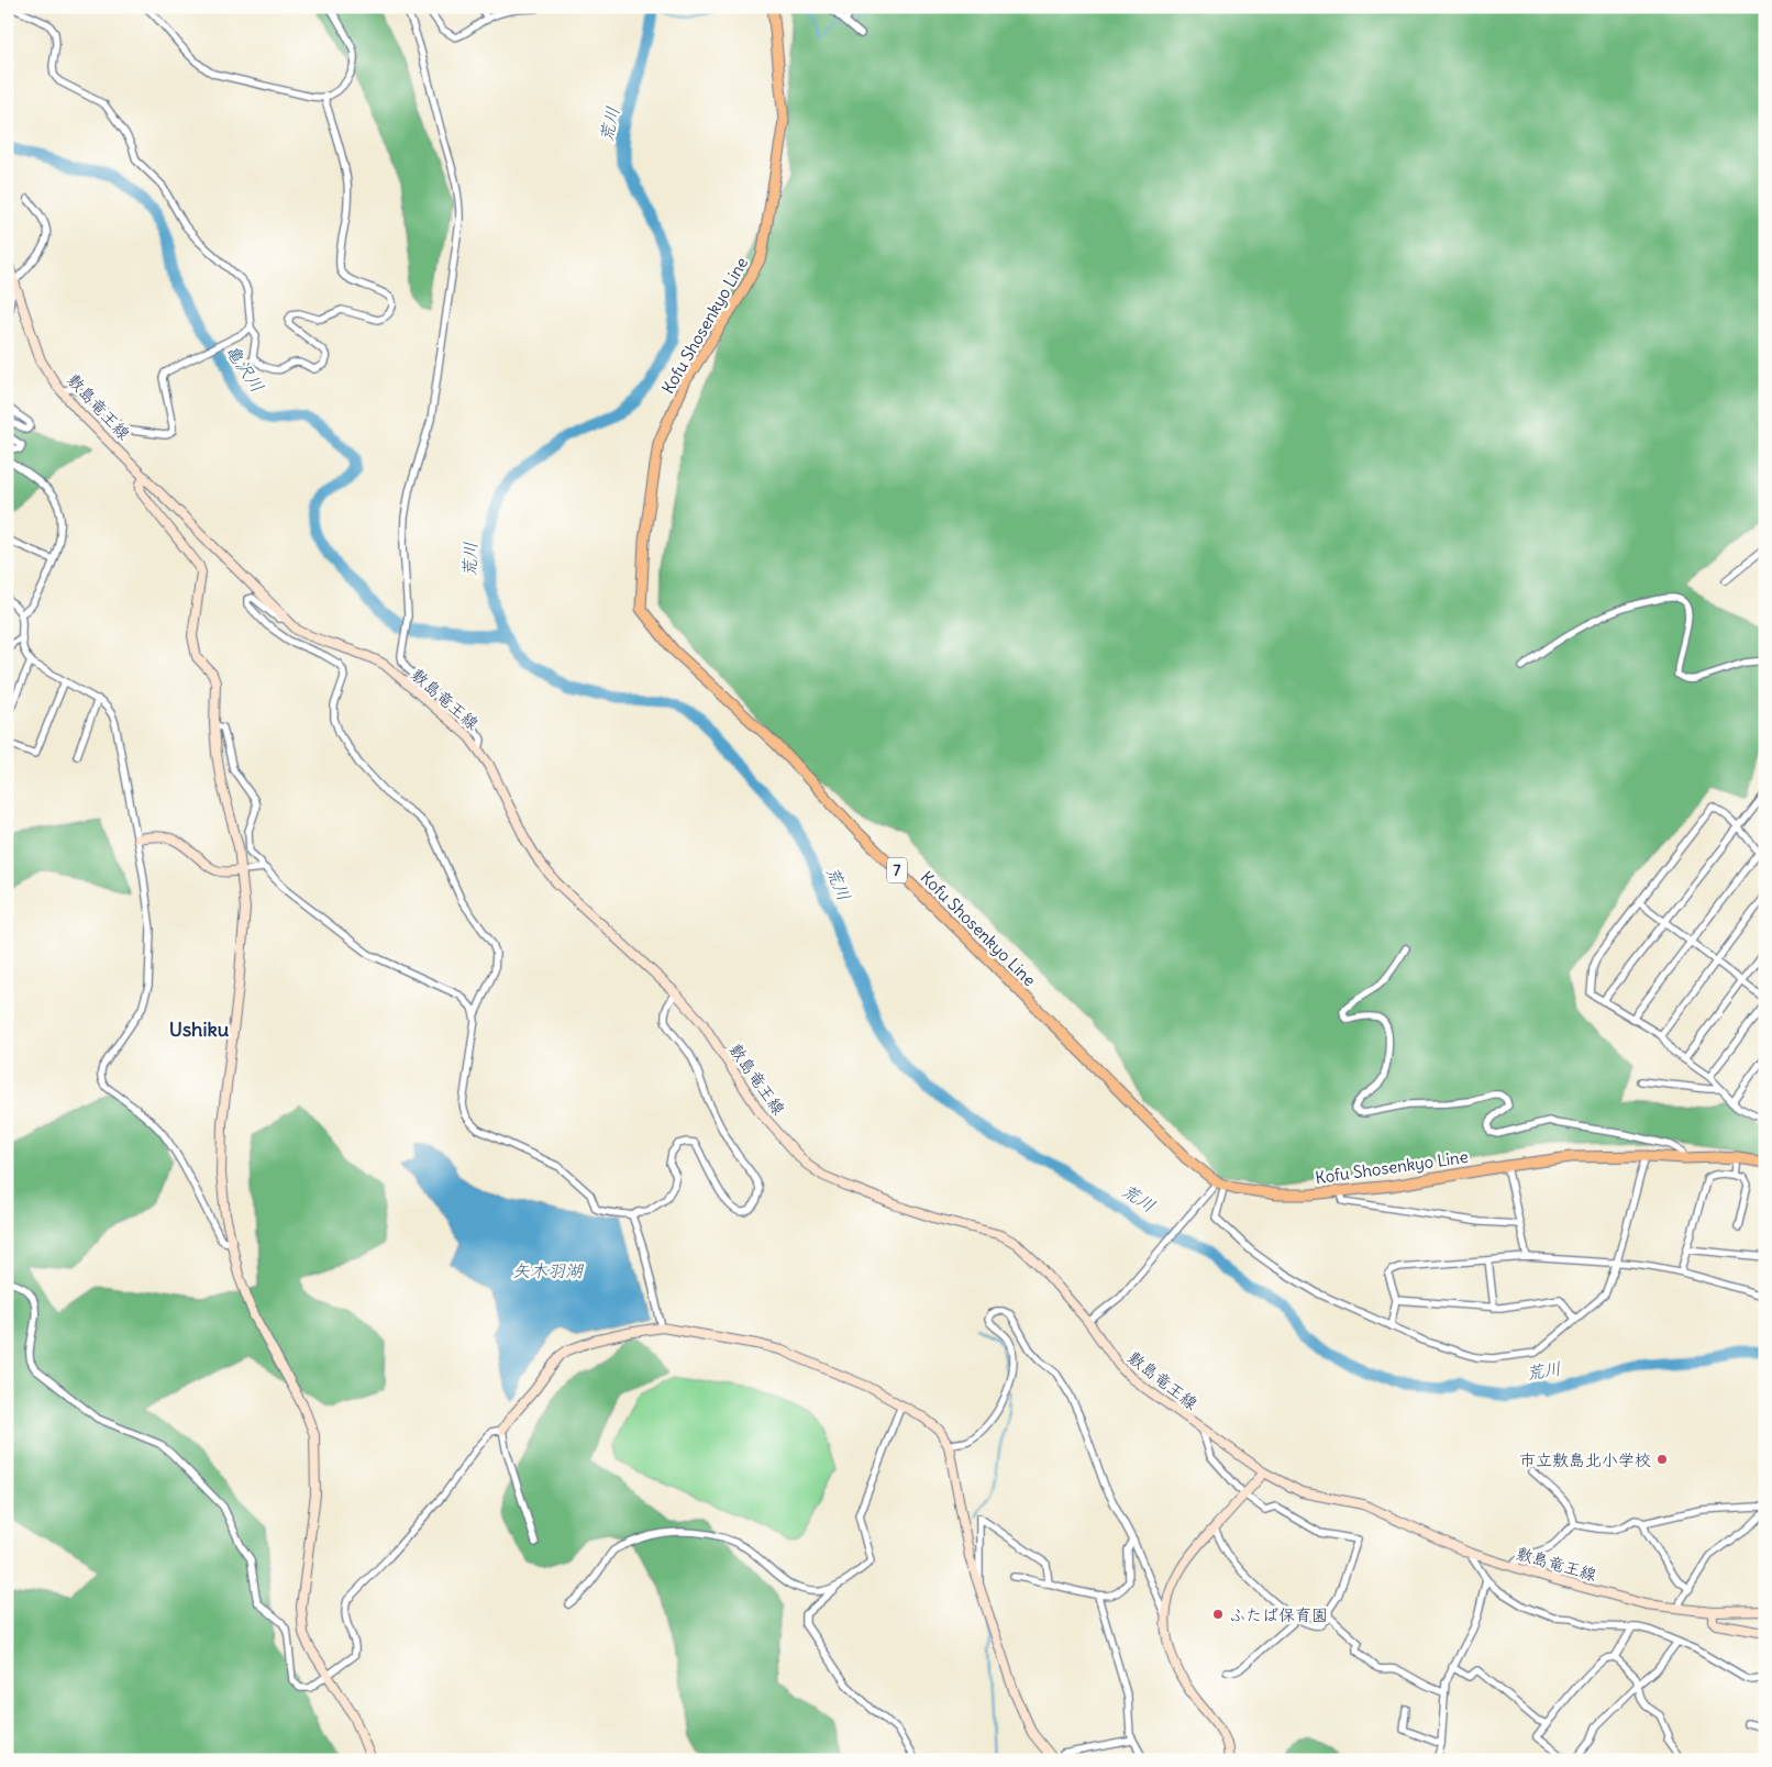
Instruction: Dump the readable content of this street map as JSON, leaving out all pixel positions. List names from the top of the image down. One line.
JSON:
{"streets":{"main road":["Kofu Shosenkyo Line","7"],"street":["敷島竜王線"]},"districts":["Ushiku"],"water":["荒川","亀沢川","矢木羽湖"],"places":["市立敷島北小学校","ふたば保育園"]}
